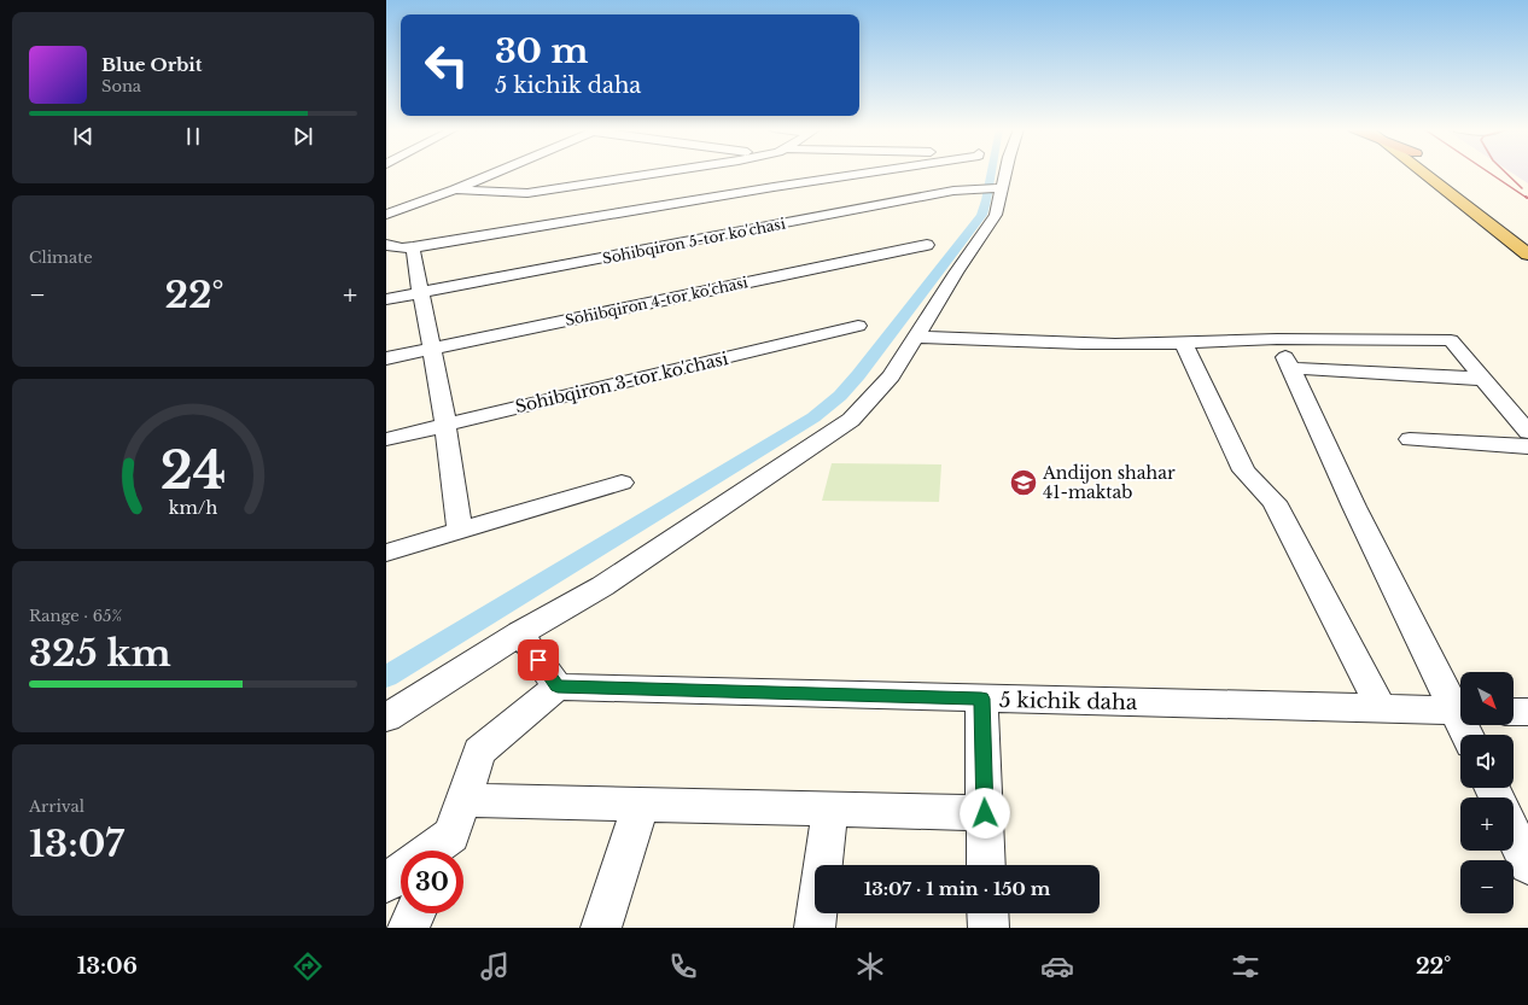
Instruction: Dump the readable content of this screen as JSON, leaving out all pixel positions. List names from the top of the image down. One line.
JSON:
{"streets":{"street":["Sohibqiron 5-tor ko'chasi","Sohibqiron 4-tor ko'chasi","Sohibqiron 3-tor ko'chasi","5 kichik daha"]},"places":{"school or university":["Andijon shahar 41-maktab"]},"north":"bottom right","page":{"turn":["30 m","5 kichik daha"],"song":["Blue Orbit","Sona"],"tile":["Climate",["Range · 65%","325 km"],["Arrival","13:07"]],"heat":["−","22°","+"],"map_buttons":["+","−"],"limit":"30","trip":"13:07 · 1 min · 150 m","tabs":["13:06","22°"],"gauge":["24","km/h"]}}
